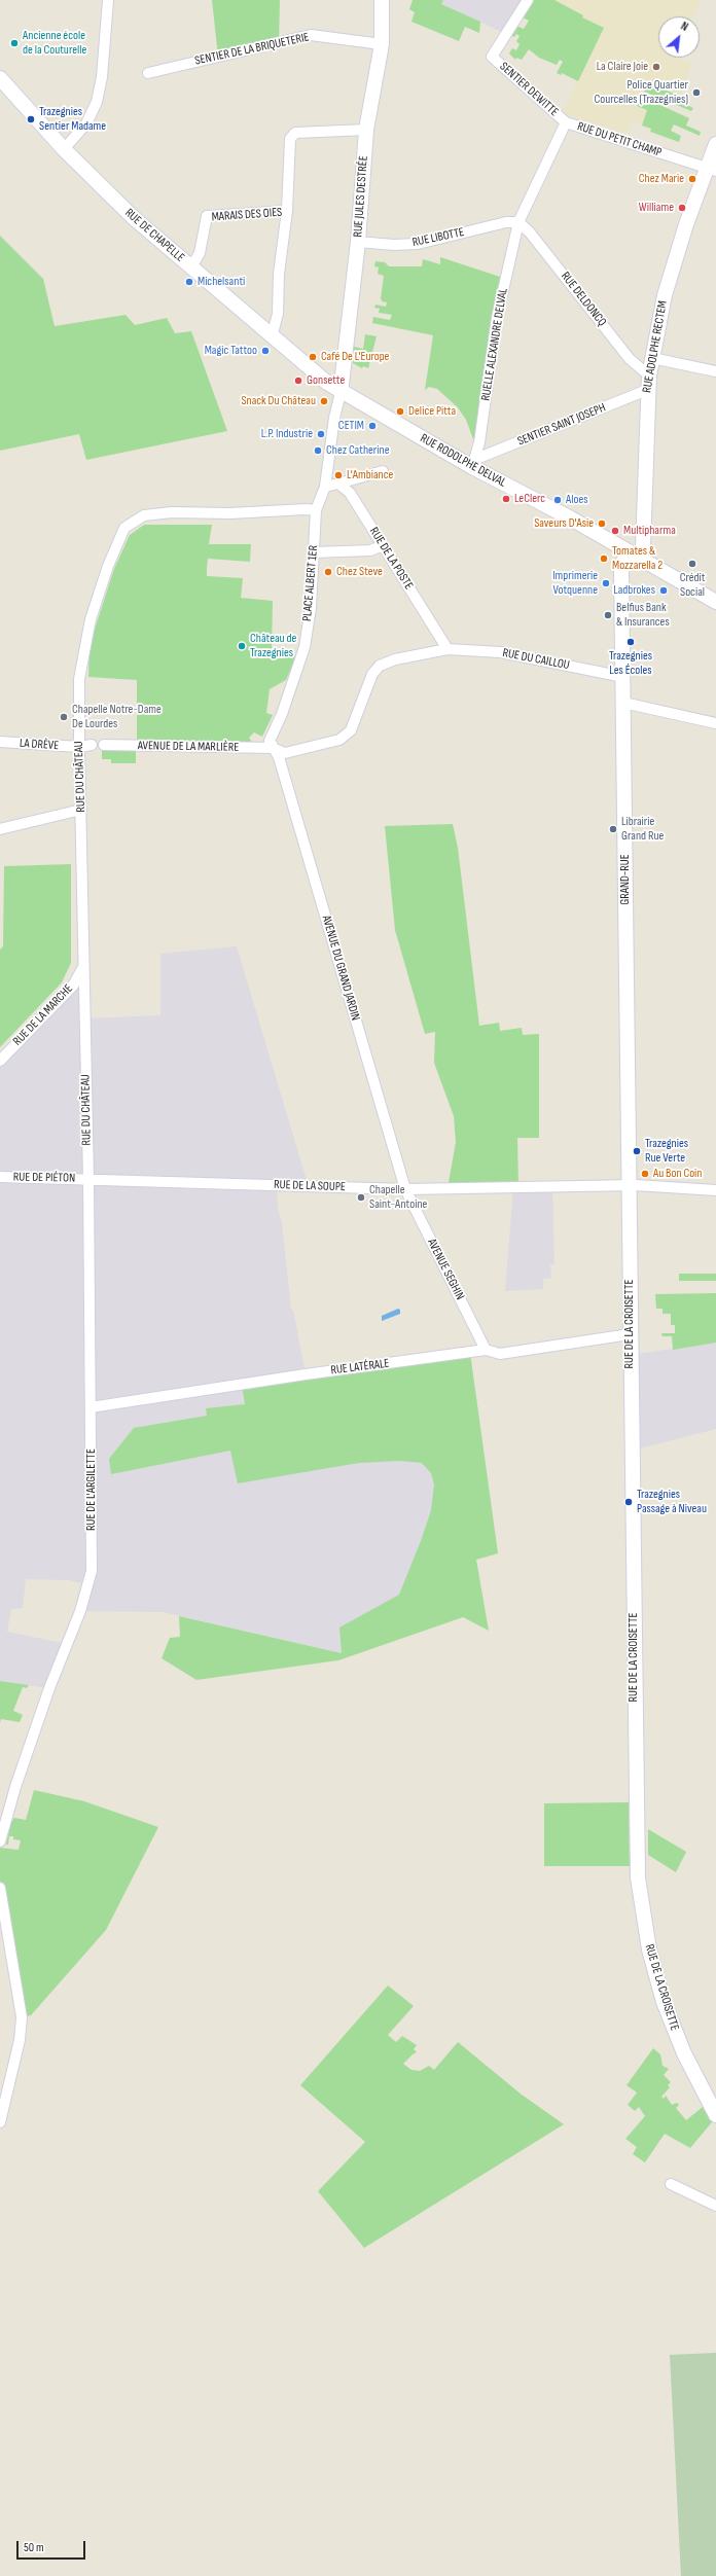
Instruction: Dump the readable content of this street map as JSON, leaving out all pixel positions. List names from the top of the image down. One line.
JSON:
{"streets":{"main road":["RUE JULES DESTRÉE","RUE DE CHAPELLE","RUE ADOLPHE RECTEM","RUE RODOLPHE DELVAL","GRAND-RUE","RUE DE LA CROISETTE"],"street":["SENTIER DE LA BRIQUETERIE","SENTIER DEWITTE","RUE DU PETIT CHAMP","MARAIS DES OIES","RUE LIBOTTE","RUE DELDONCQ","RUELLE ALEXANDRE DELVAL","SENTIER SAINT JOSEPH","RUE DE LA POSTE","PLACE ALBERT 1ER","RUE DU CAILLOU","LA DRÈVE","AVENUE DE LA MARLIÈRE","RUE DU CHÂTEAU","AVENUE DU GRAND JARDIN","RUE DE LA MARCHE","RUE DE PIÉTON","RUE DE LA SOUPE","AVENUE SEGHIN","RUE LATÉRALE","RUE DE L'ARGILETTE"]},"crossings":[["SENTIER DE LA BRIQUETERIE","RUE JULES DESTRÉE"],["SENTIER DEWITTE","RUE DU PETIT CHAMP"],["RUE DU PETIT CHAMP","RUE LIBOTTE"],["RUE DU PETIT CHAMP","RUE DELDONCQ"],["RUE DU PETIT CHAMP","RUELLE ALEXANDRE DELVAL"],["RUE DU PETIT CHAMP","RUE ADOLPHE RECTEM"],["RUE JULES DESTRÉE","RUE DE CHAPELLE"],["RUE JULES DESTRÉE","RUE LIBOTTE"],["RUE JULES DESTRÉE","RUE RODOLPHE DELVAL"],["RUE JULES DESTRÉE","PLACE ALBERT 1ER"],["MARAIS DES OIES","RUE DE CHAPELLE"],["RUE DE CHAPELLE","RUE RODOLPHE DELVAL"],["RUE DE CHAPELLE","PLACE ALBERT 1ER"],["RUE LIBOTTE","RUE DELDONCQ"],["RUE LIBOTTE","RUELLE ALEXANDRE DELVAL"],["RUE DELDONCQ","RUELLE ALEXANDRE DELVAL"],["RUE DELDONCQ","RUE ADOLPHE RECTEM"],["RUELLE ALEXANDRE DELVAL","SENTIER SAINT JOSEPH"],["RUELLE ALEXANDRE DELVAL","RUE RODOLPHE DELVAL"],["RUE ADOLPHE RECTEM","SENTIER SAINT JOSEPH"],["RUE ADOLPHE RECTEM","RUE RODOLPHE DELVAL"],["RUE ADOLPHE RECTEM","GRAND-RUE"],["SENTIER SAINT JOSEPH","RUE RODOLPHE DELVAL"],["RUE RODOLPHE DELVAL","PLACE ALBERT 1ER"],["RUE RODOLPHE DELVAL","GRAND-RUE"],["RUE DE LA POSTE","RUE DU CAILLOU"],["PLACE ALBERT 1ER","RUE DU CAILLOU"],["PLACE ALBERT 1ER","AVENUE DE LA MARLIÈRE"],["PLACE ALBERT 1ER","RUE DU CHÂTEAU"],["PLACE ALBERT 1ER","AVENUE DU GRAND JARDIN"],["RUE DU CAILLOU","AVENUE DE LA MARLIÈRE"],["RUE DU CAILLOU","GRAND-RUE"],["RUE DU CAILLOU","AVENUE DU GRAND JARDIN"],["LA DRÈVE","RUE DU CHÂTEAU"],["AVENUE DE LA MARLIÈRE","AVENUE DU GRAND JARDIN"],["RUE DU CHÂTEAU","RUE DE LA MARCHE"],["RUE DU CHÂTEAU","RUE DE PIÉTON"],["RUE DU CHÂTEAU","RUE DE LA SOUPE"],["RUE DU CHÂTEAU","RUE DE L'ARGILETTE"],["GRAND-RUE","RUE DE LA SOUPE"],["GRAND-RUE","RUE DE LA CROISETTE"],["AVENUE DU GRAND JARDIN","RUE DE LA SOUPE"],["AVENUE DU GRAND JARDIN","AVENUE SEGHIN"],["RUE DE PIÉTON","RUE DE LA SOUPE"],["RUE DE PIÉTON","RUE DE L'ARGILETTE"],["RUE DE LA SOUPE","AVENUE SEGHIN"],["RUE DE LA SOUPE","RUE DE LA CROISETTE"],["RUE DE LA SOUPE","RUE DE L'ARGILETTE"],["AVENUE SEGHIN","RUE LATÉRALE"],["RUE DE LA CROISETTE","RUE LATÉRALE"],["RUE LATÉRALE","RUE DE L'ARGILETTE"]],"places":["Ancienne école de la Couturelle","La Claire Joie","Police Quartier Courcelles (Trazegnies)","Trazegnies Sentier Madame","Chez Marie","Williame","Michelsanti","Magic Tattoo","Café De L'Europe","Gonsette","Snack Du Château","Delice Pitta","CETIM","L.P. Industrie","Chez Catherine","L'Ambiance","LeClerc","Aloes","Saveurs D'Asie","Multipharma","Tomates & Mozzarella 2","Crédit Social","Chez Steve","Imprimerie Votquenne","Ladbrokes","Belfius Bank & Insurances","Trazegnies Les Écoles","Château de Trazegnies","Chapelle Notre-Dame De Lourdes","Librairie Grand Rue","Trazegnies Rue Verte","Au Bon Coin","Chapelle Saint-Antoine","Trazegnies Passage à Niveau"],"scale_bar":"50 m","north":"top right"}
